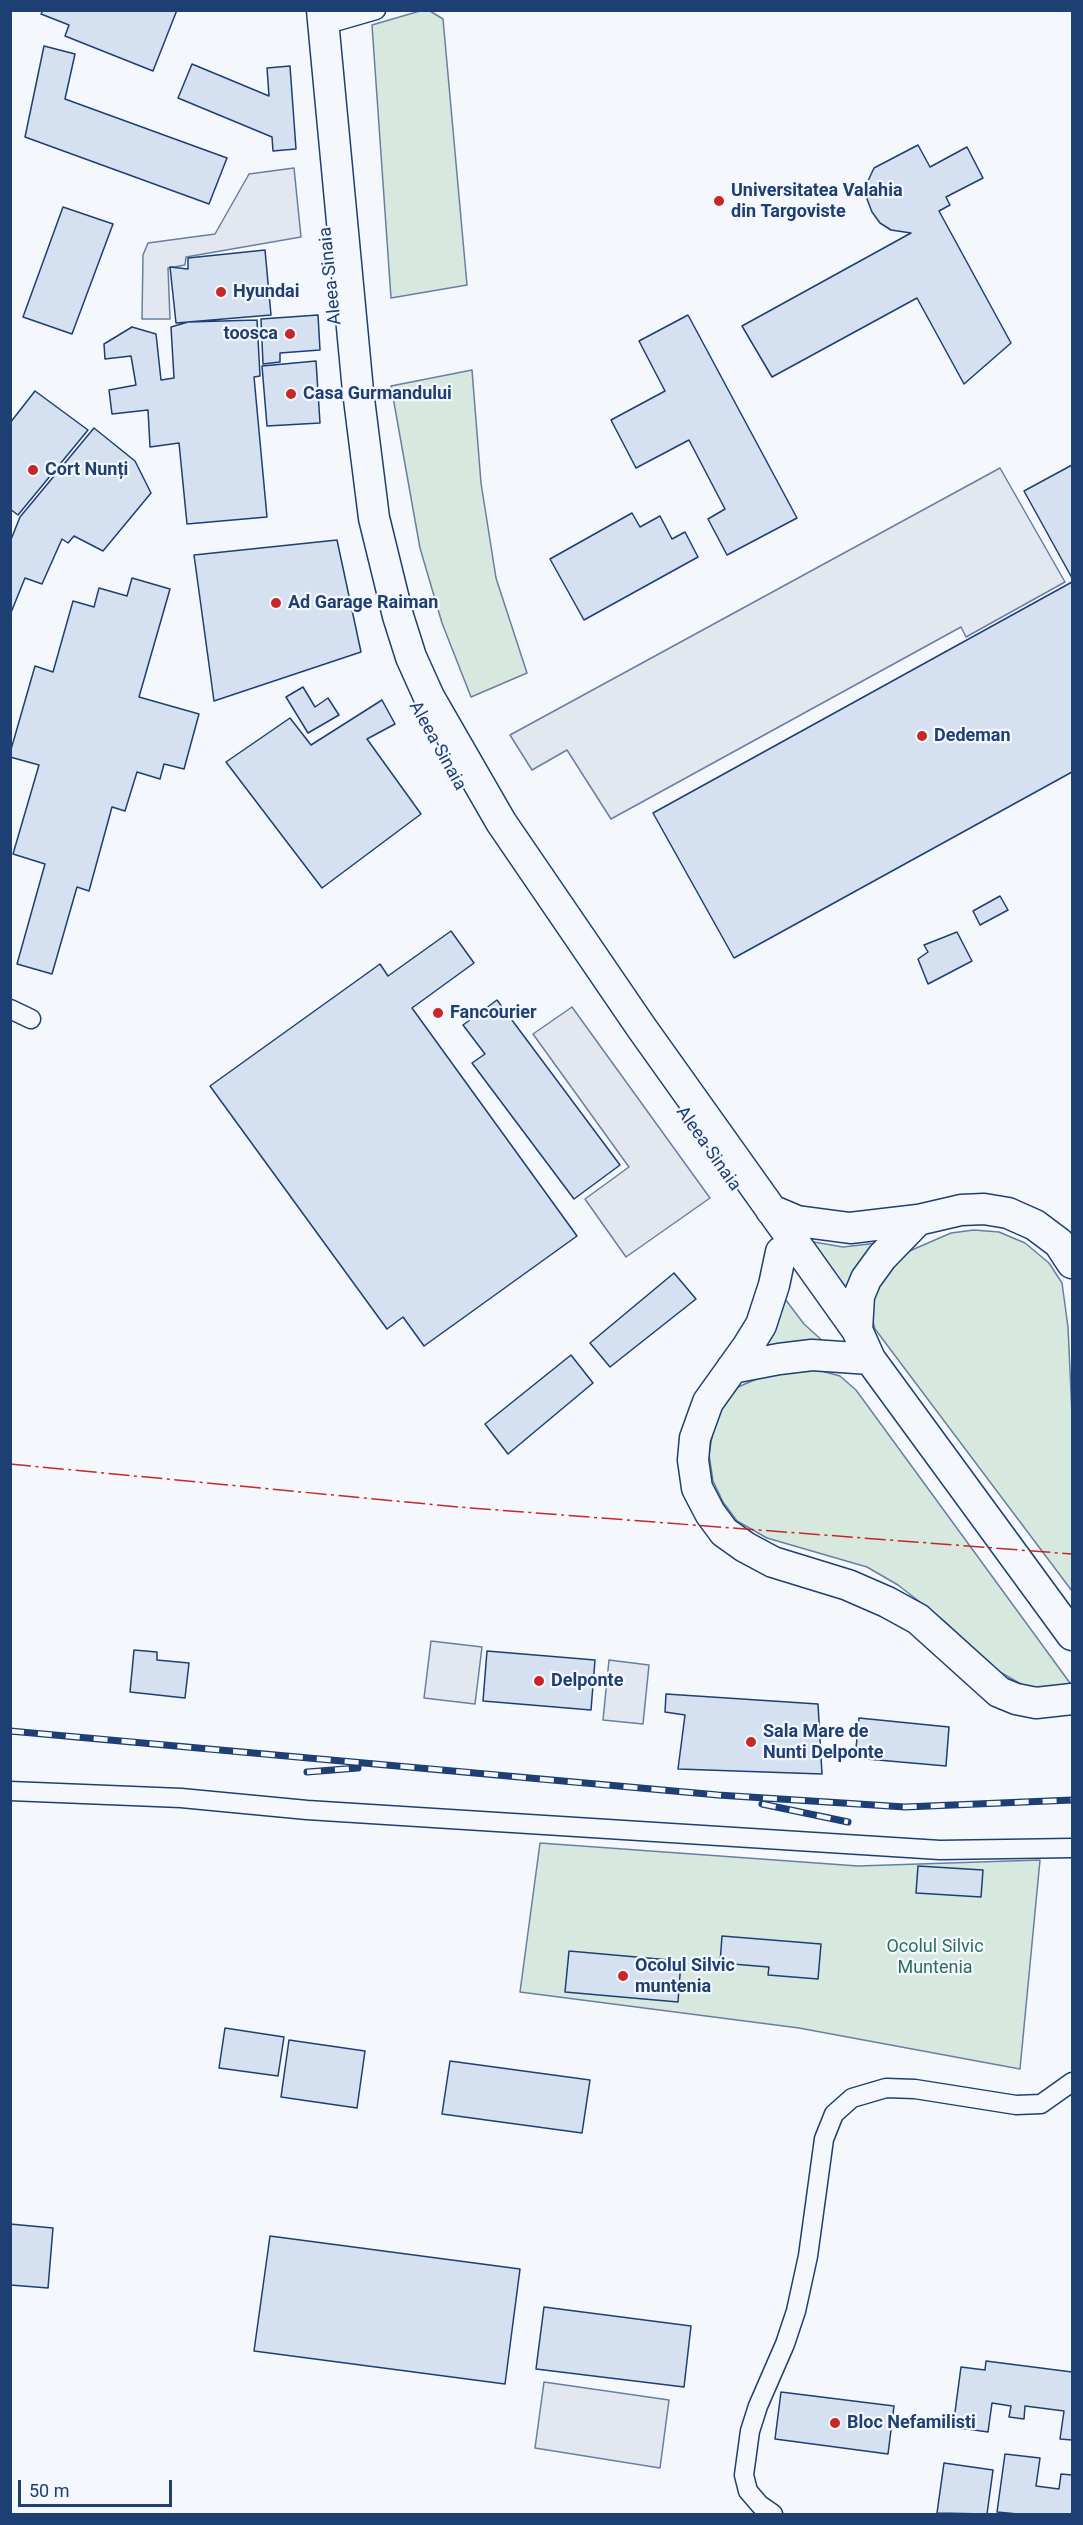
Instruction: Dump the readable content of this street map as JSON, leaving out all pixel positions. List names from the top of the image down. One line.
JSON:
{"streets":{"main road":["Aleea Sinaia"]},"parks":["Ocolul Silvic Muntenia"],"places":["Universitatea Valahia din Targoviste","Hyundai","toosca","Casa Gurmandului","Cort Nunți","Ad Garage Raiman","Dedeman","Fancourier","Delponte","Sala Mare de Nunti Delponte","Ocolul Silvic muntenia","Bloc Nefamilisti"],"scale_bar":"50 m"}
